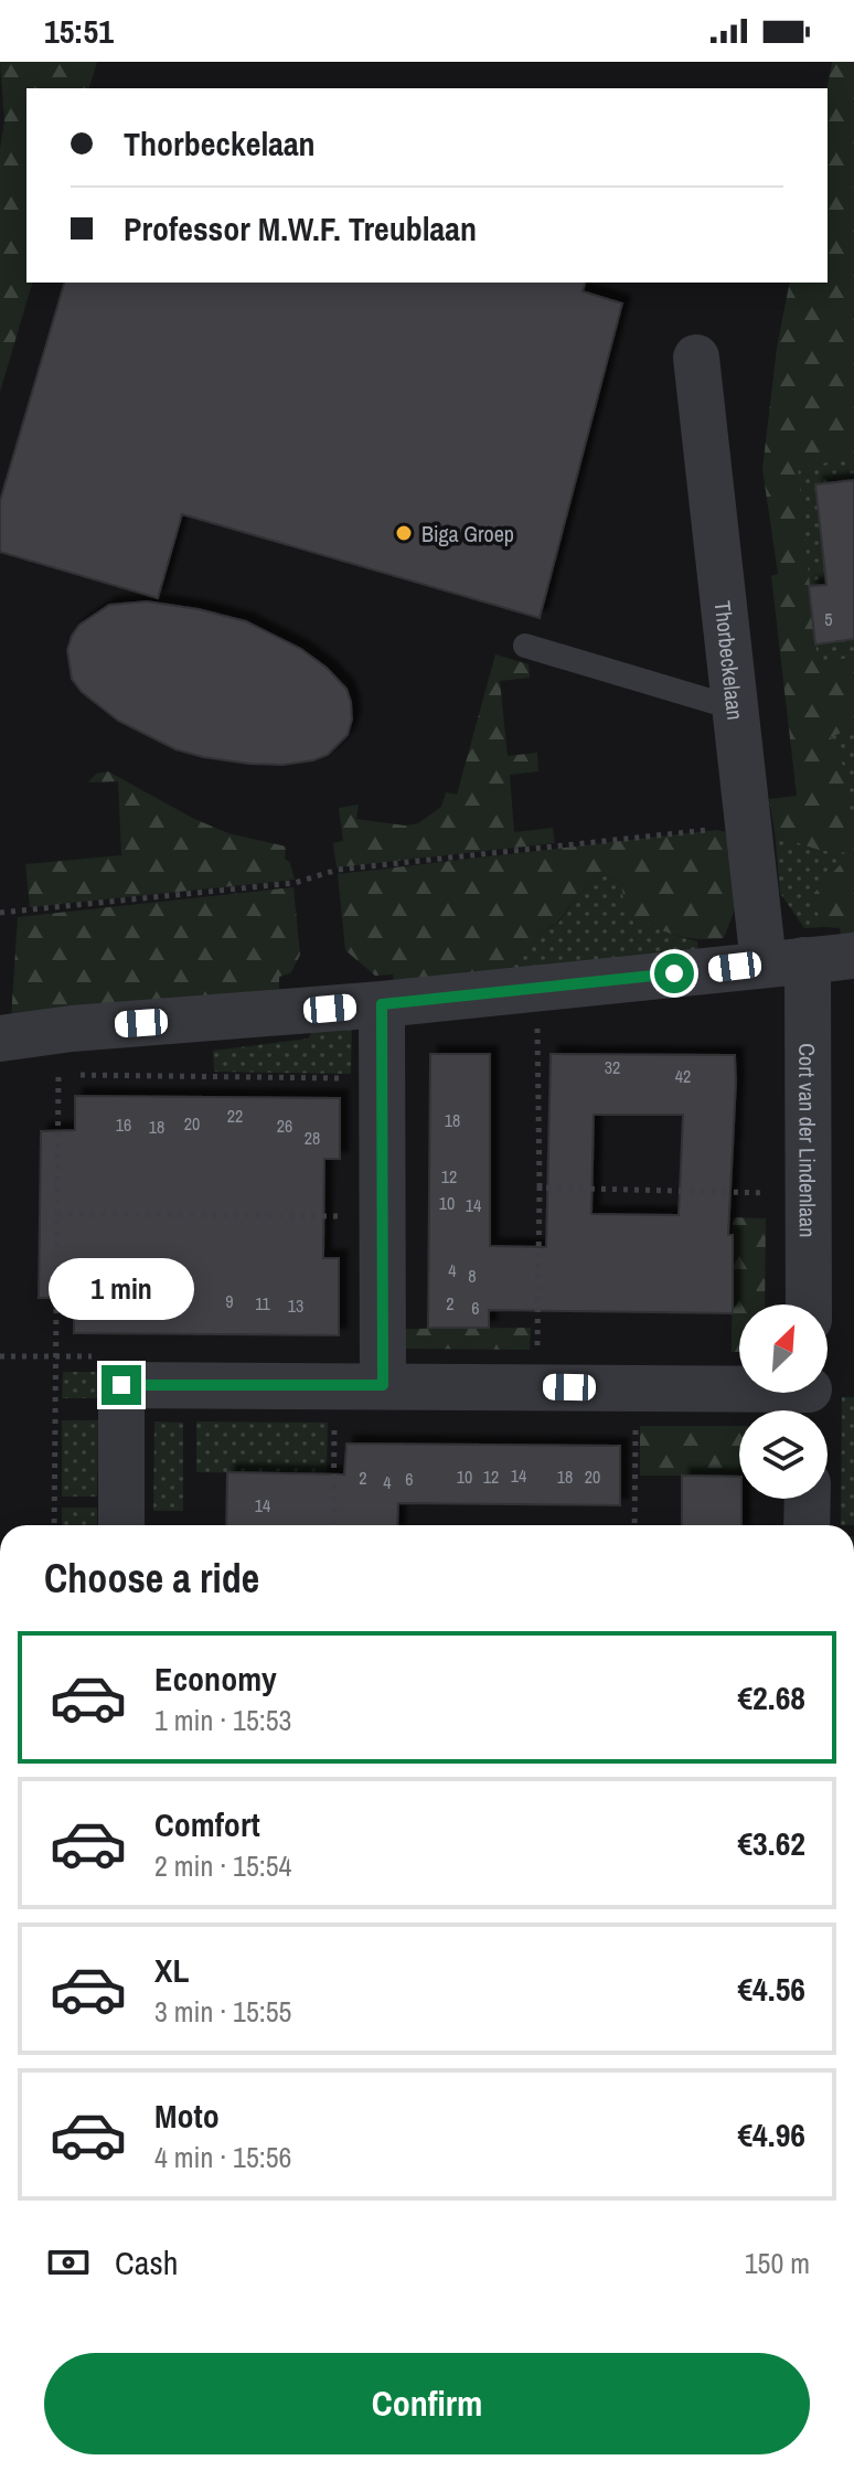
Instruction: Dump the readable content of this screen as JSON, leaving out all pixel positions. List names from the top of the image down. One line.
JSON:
{"streets":{"street":["Thorbeckelaan","Cort van der Lindenlaan"]},"crossings":[["Thorbeckelaan","Cort van der Lindenlaan"]],"places":["Biga Groep"],"house_numbers":["5","32","42","22","18","20","16","26","18","28","12","10","14","4","8","9","11","2","13","6","14","10","12","18","20","2","6","4","14"],"north":"top right","page":{"status":"15:51","banner":["Thorbeckelaan","Professor M.W.F. Treublaan"],"bubble":"1 min","heading":"Choose a ride","list":[{"name":"Economy","note":"1 min · 15:53","value":"€2.68"},{"name":"Comfort","note":"2 min · 15:54","value":"€3.62"},{"name":"XL","note":"3 min · 15:55","value":"€4.56"},{"name":"Moto","note":"4 min · 15:56","value":"€4.96"}],"pay":["Cash","150 m"],"buttons":"Confirm"}}
